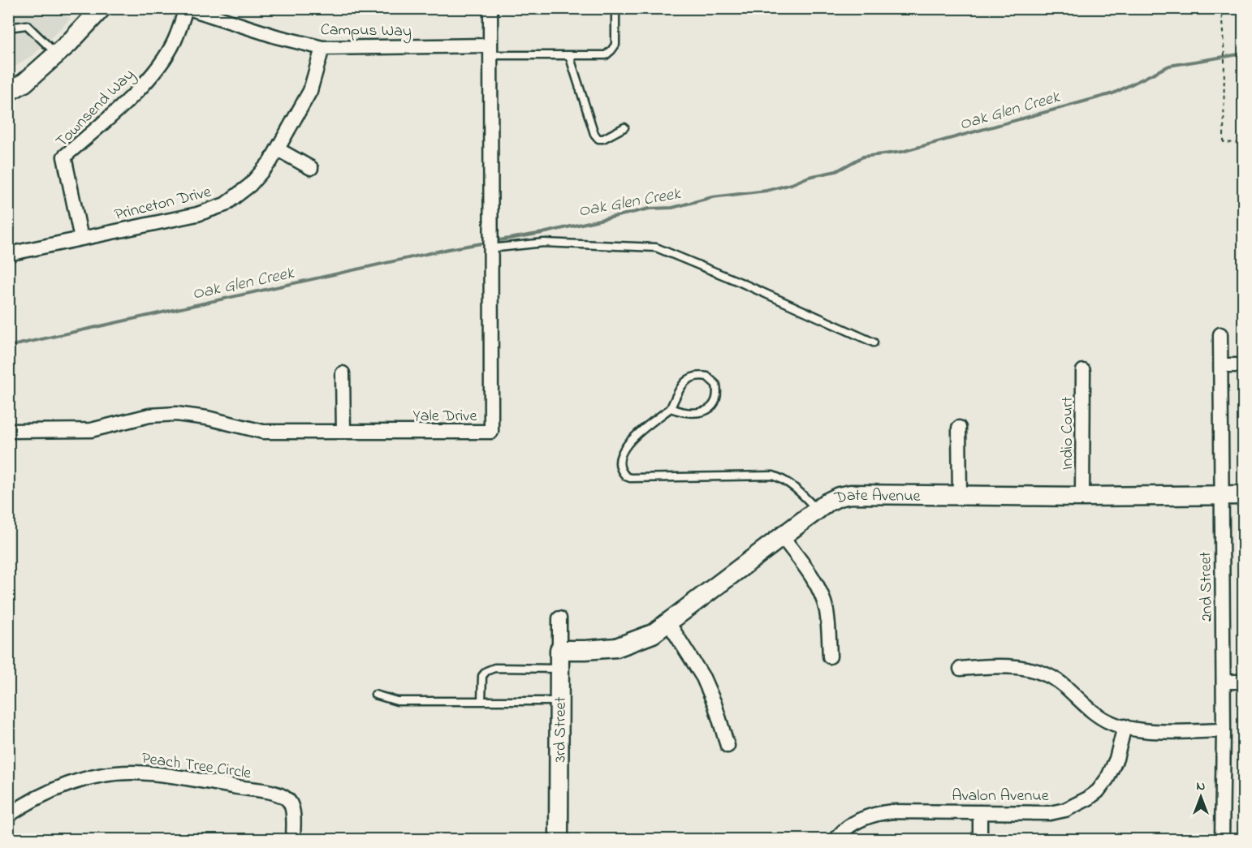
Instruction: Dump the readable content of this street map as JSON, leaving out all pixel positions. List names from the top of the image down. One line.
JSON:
{"streets":{"street":["Campus Way","Townsend Way","Princeton Drive","Yale Drive","Indio Court","Date Avenue","2nd Street","3rd Street","Peach Tree Circle","Avalon Avenue"]},"crossings":[["Campus Way","Townsend Way"],["Campus Way","Princeton Drive"],["Campus Way","Yale Drive"],["Townsend Way","Princeton Drive"],["Indio Court","Date Avenue"],["Date Avenue","2nd Street"],["Date Avenue","3rd Street"]],"water":["Oak Glen Creek"],"north":"top"}
